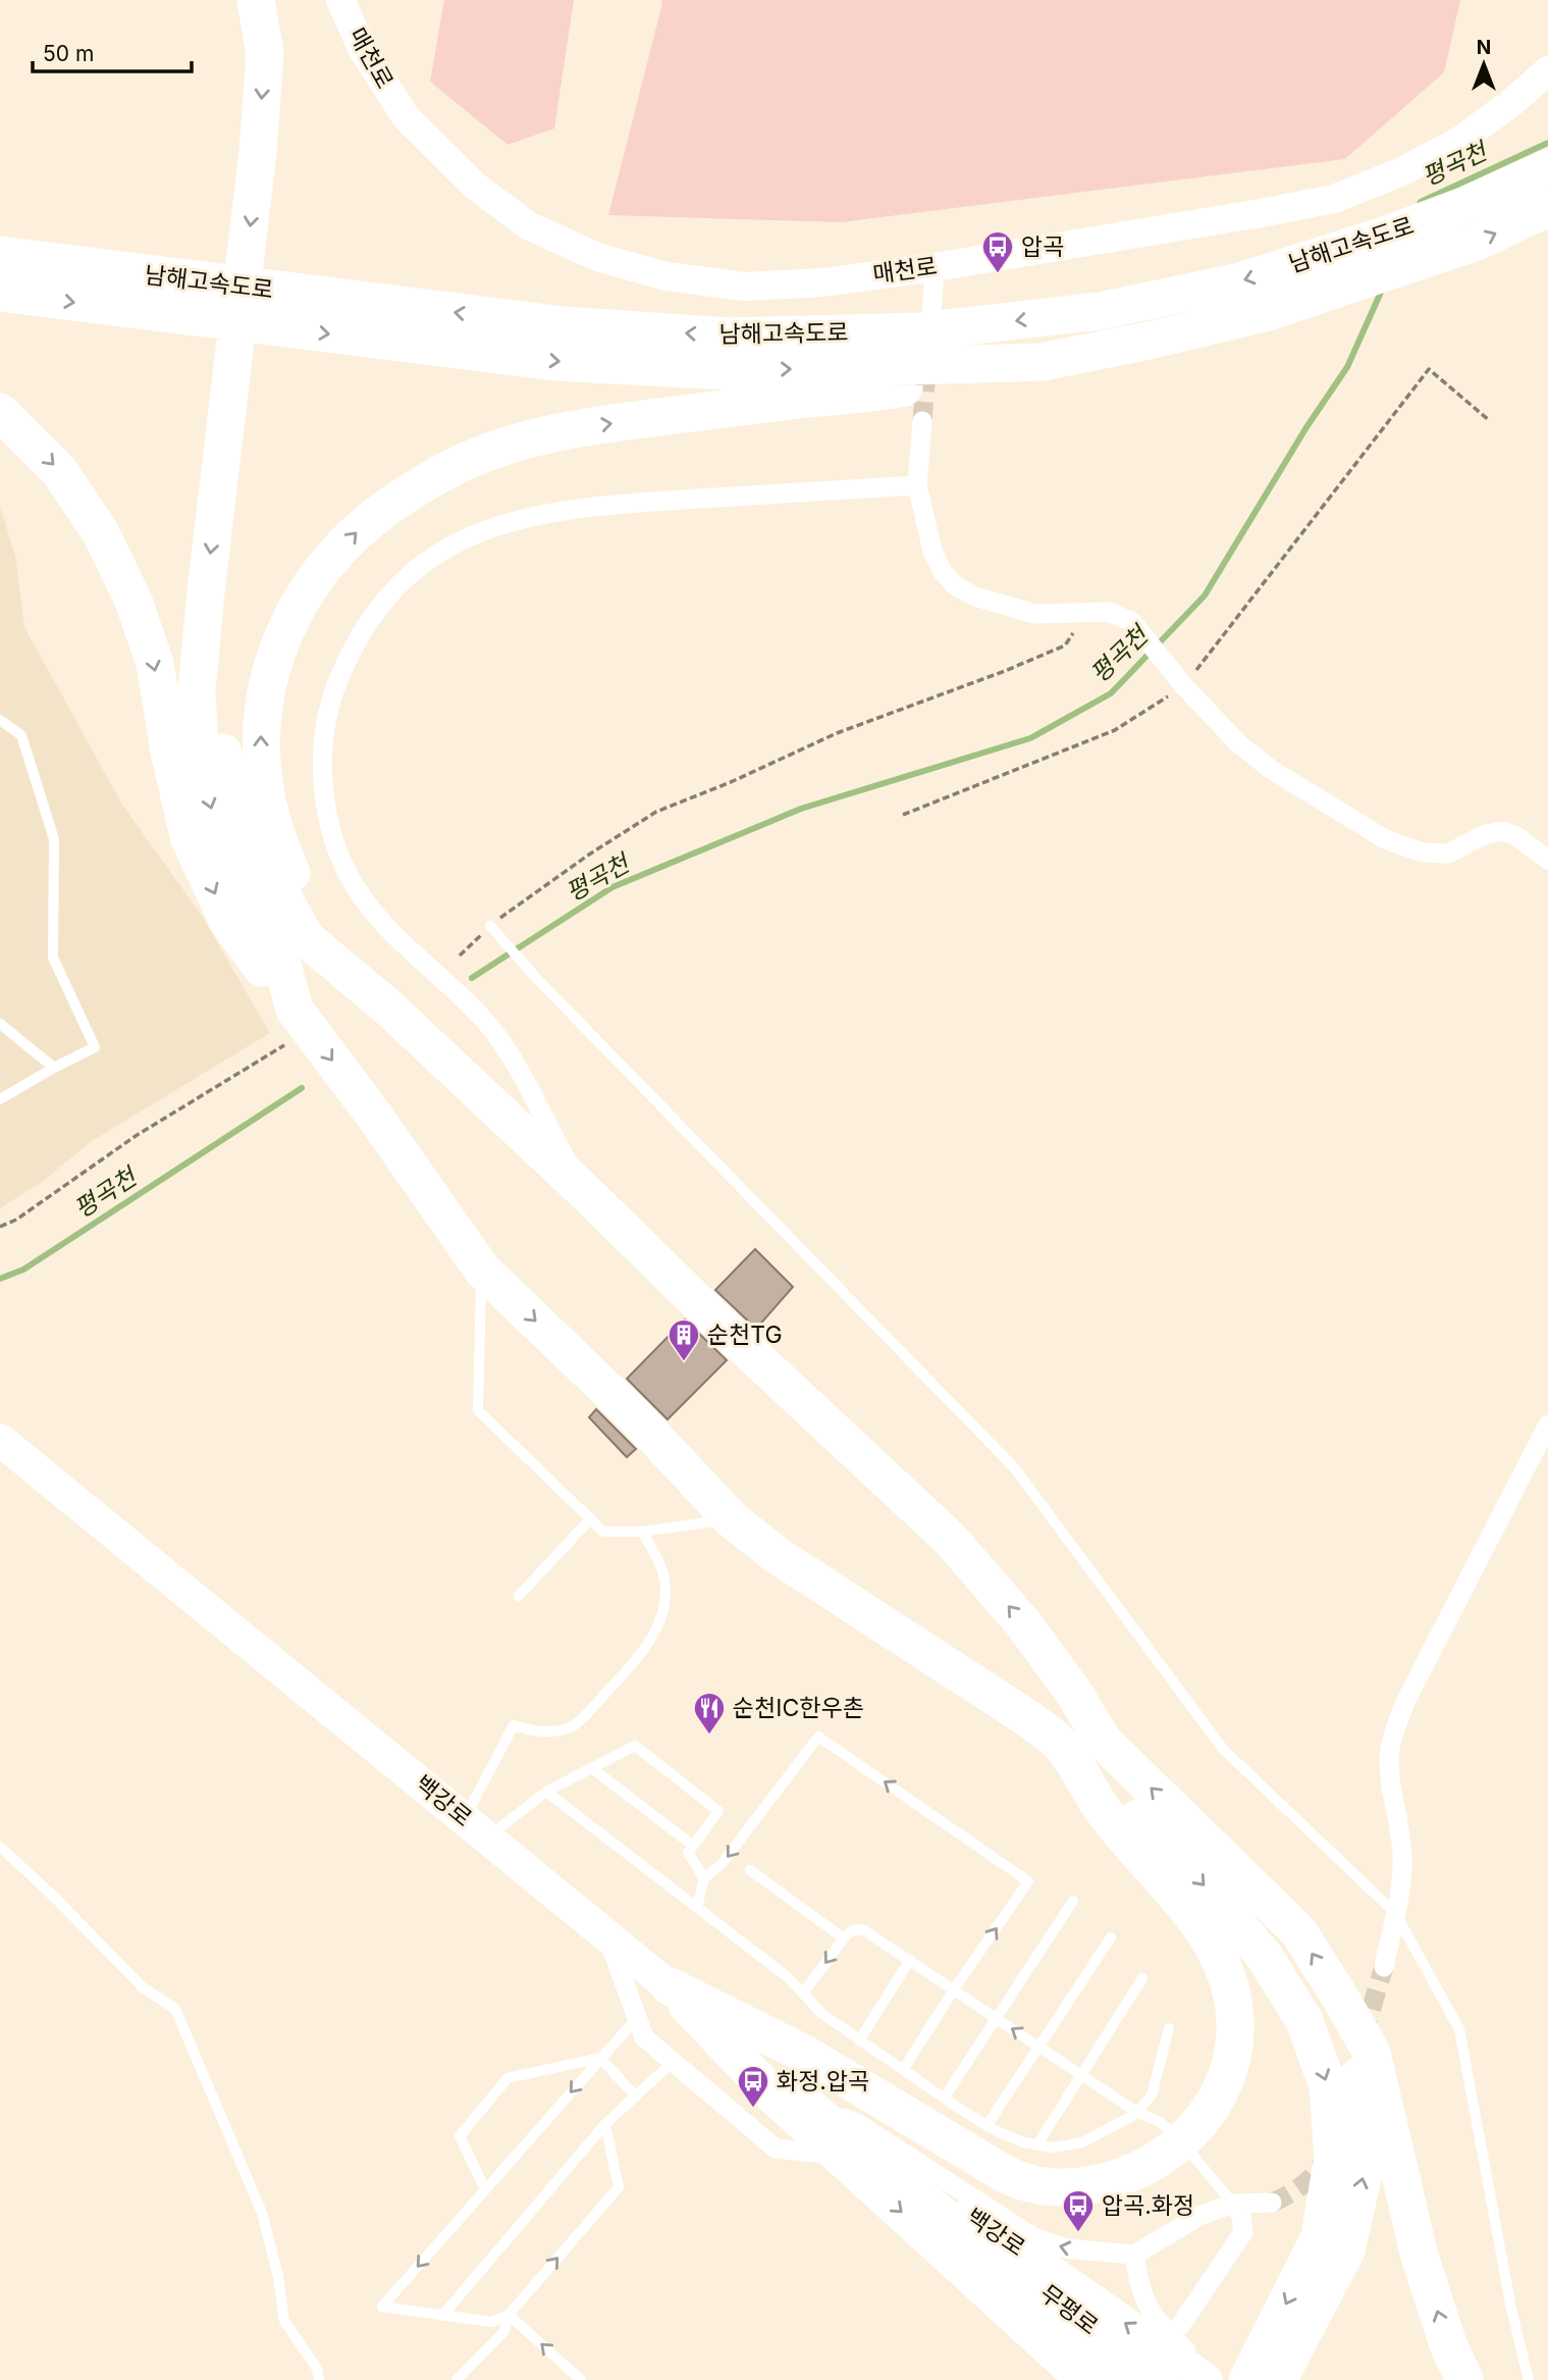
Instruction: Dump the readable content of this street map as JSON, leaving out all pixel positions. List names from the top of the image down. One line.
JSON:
{"streets":{"highway":["남해고속도로","무평로"],"main road":["매천로","백강로"]},"crossings":[["백강로","무평로"]],"water":["평곡천"],"places":{"bus stop":["압곡","화정.압곡","압곡.화정"],"building":["순천TG"],"restaurant":["순천IC한우촌"]},"scale_bar":"50 m","north":"top"}
